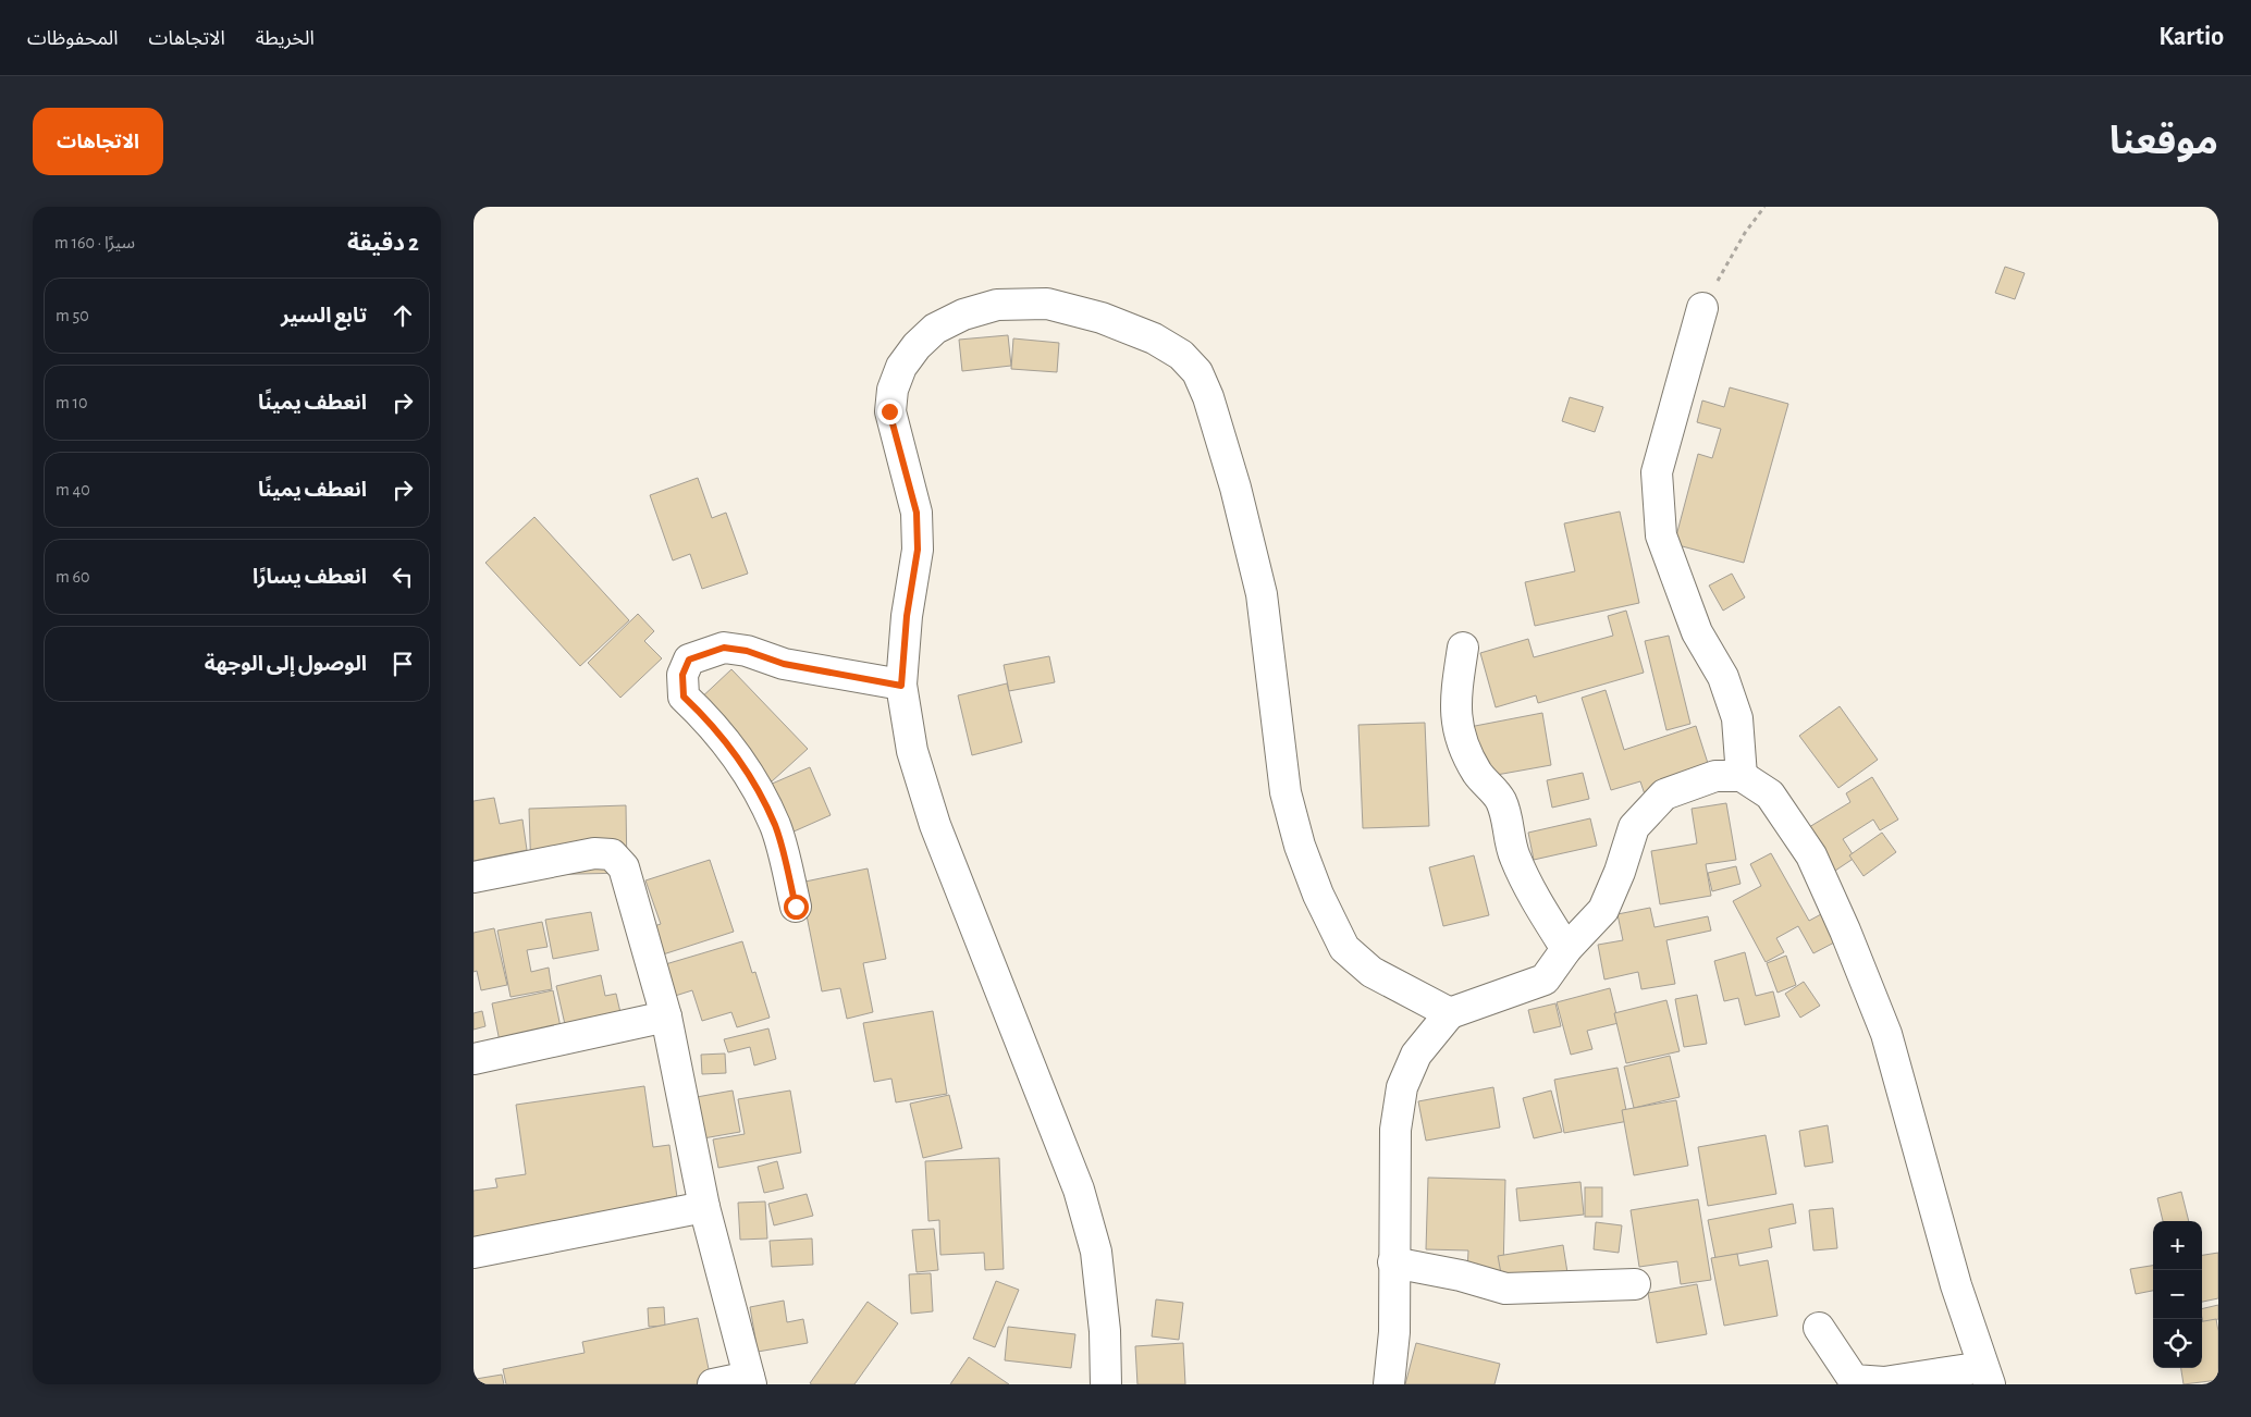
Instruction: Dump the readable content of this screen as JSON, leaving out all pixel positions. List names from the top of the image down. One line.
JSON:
{"page":{"header":"Kartio","nav":["الخريطة","الاتجاهات","المحفوظات"],"title":"موقعنا","buttons":"الاتجاهات","heading":["2 دقيقة","سيرًا · 160 m"],"list":[["تابع السير","50 m"],["انعطف يمينًا","10 m"],["انعطف يمينًا","40 m"],["انعطف يسارًا","60 m"],"الوصول إلى الوجهة"],"map_buttons":["+","−"]}}
